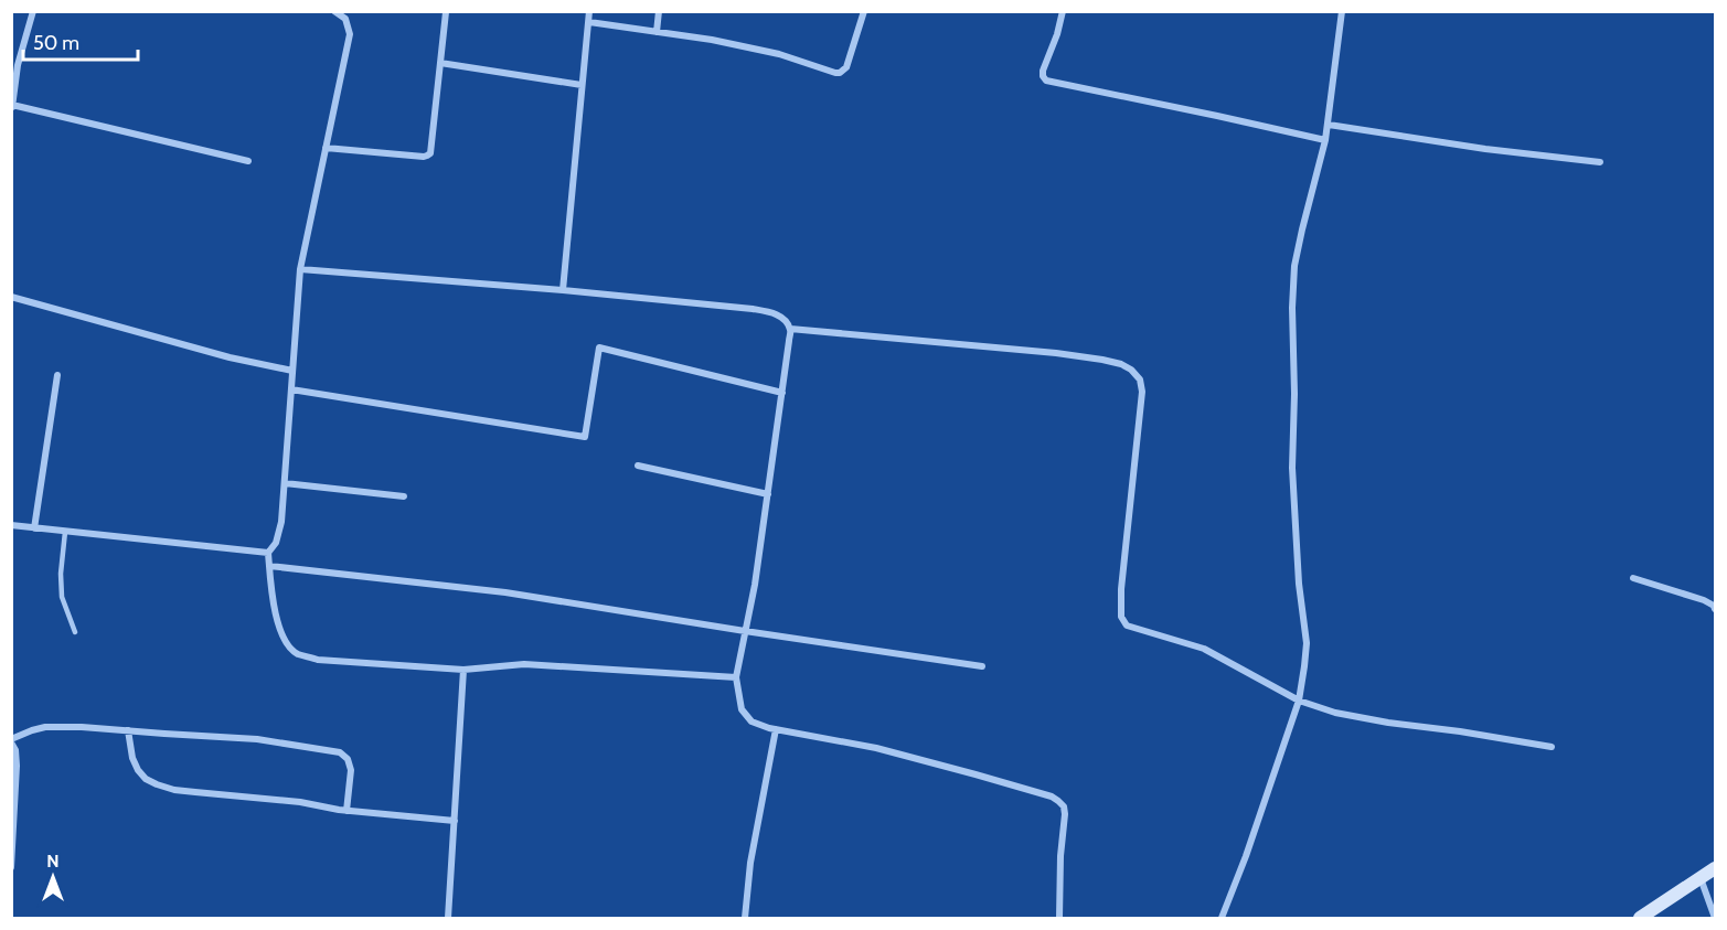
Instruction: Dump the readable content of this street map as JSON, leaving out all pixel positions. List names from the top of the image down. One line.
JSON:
{"scale_bar":"50 m","north":"top"}
